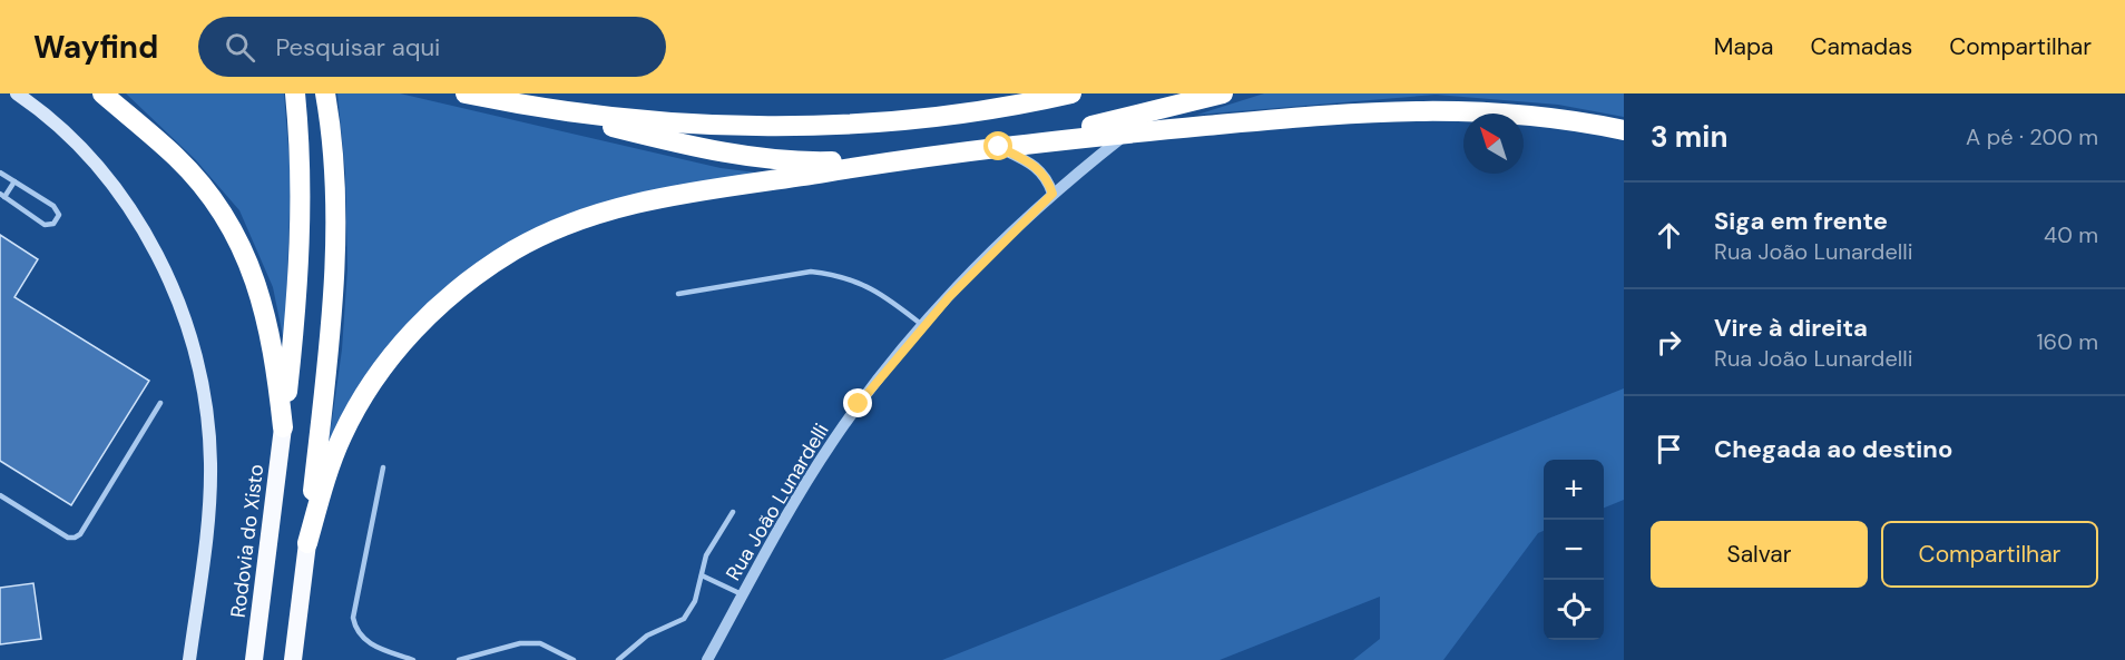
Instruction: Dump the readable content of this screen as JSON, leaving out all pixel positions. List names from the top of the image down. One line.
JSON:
{"streets":{"highway":["Rodovia do Xisto"],"street":["Rua João Lunardelli"]},"north":"top left","page":{"header":"Wayfind","search":"Pesquisar aqui","nav":["Mapa","Camadas","Compartilhar"],"heading":["3 min","A pé · 200 m"],"list":[["Siga em frente","Rua João Lunardelli","40 m"],["Vire à direita","Rua João Lunardelli","160 m"],"Chegada ao destino"],"map_buttons":["+","−"],"buttons":["Salvar","Compartilhar"]}}
